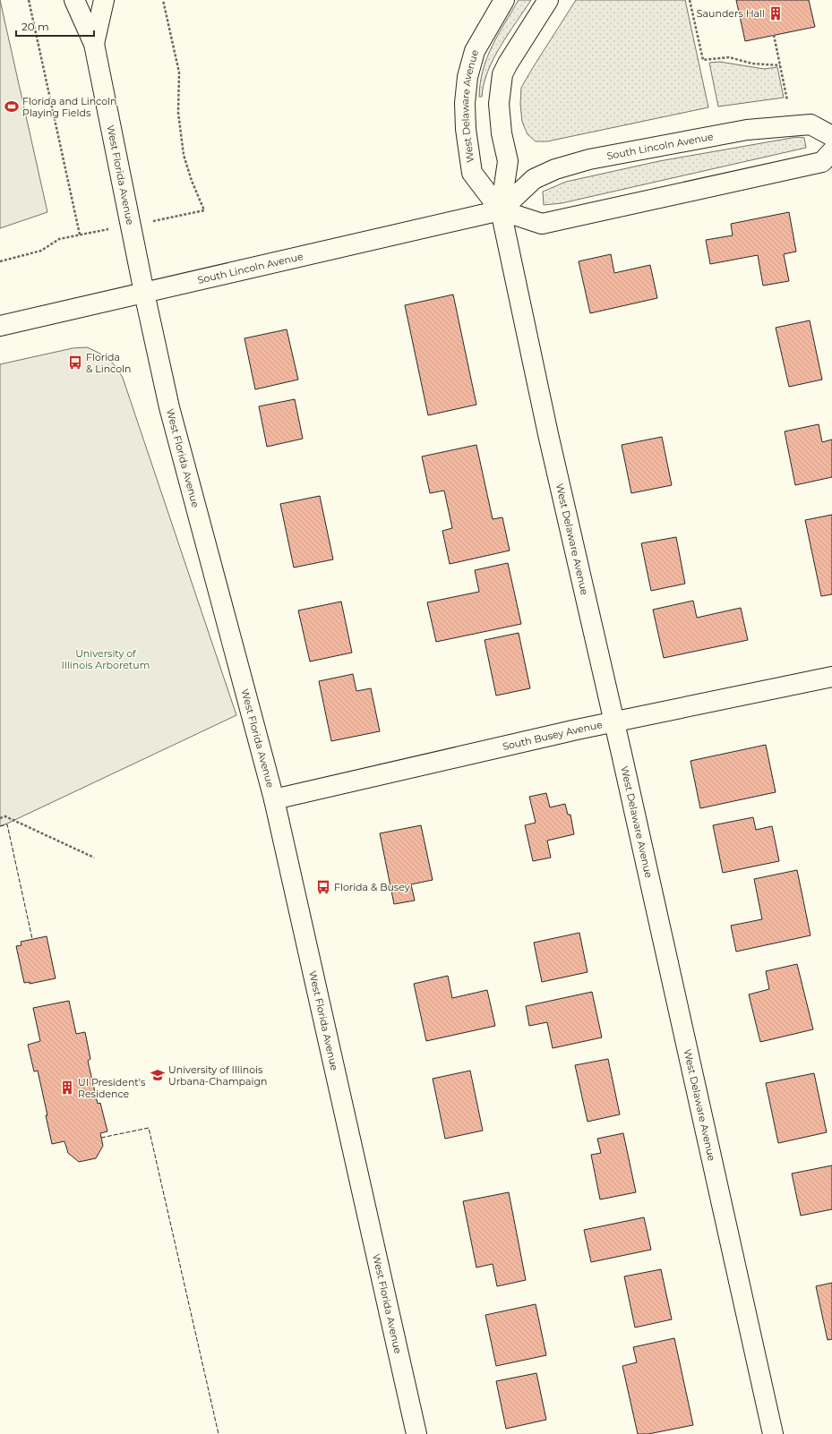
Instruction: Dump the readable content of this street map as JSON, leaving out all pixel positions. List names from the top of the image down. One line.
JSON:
{"streets":{"main road":["West Delaware Avenue","South Lincoln Avenue","West Florida Avenue","South Busey Avenue"]},"crossings":[["West Delaware Avenue","South Lincoln Avenue"],["West Delaware Avenue","South Busey Avenue"],["South Lincoln Avenue","West Florida Avenue"],["West Florida Avenue","South Busey Avenue"]],"parks":["University of Illinois Arboretum"],"places":{"building":["Saunders Hall","UI President's Residence"],"sports":["Florida and Lincoln Playing Fields"],"bus stop":["Florida & Lincoln","Florida & Busey"],"school or university":["University of Illinois Urbana-Champaign"]},"scale_bar":"20 m"}
